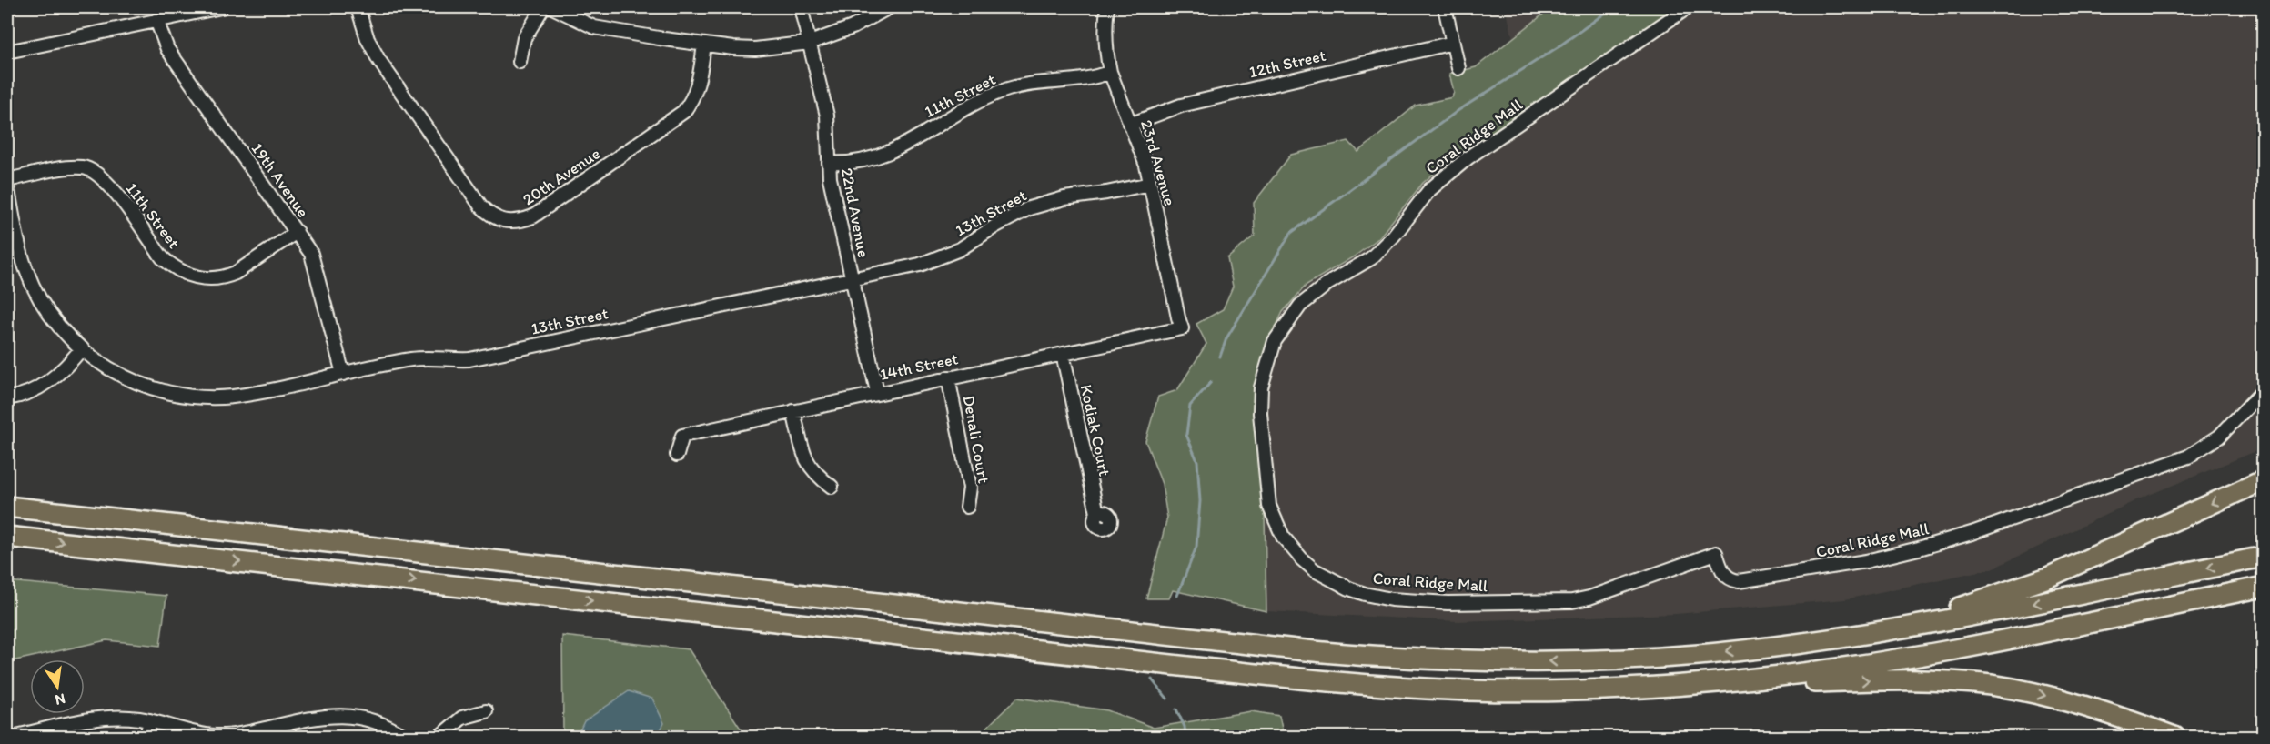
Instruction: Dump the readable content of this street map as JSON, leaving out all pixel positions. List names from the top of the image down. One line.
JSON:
{"streets":{"street":["12th Street","11th Street","Coral Ridge Mall","23rd Avenue","20th Avenue","19th Avenue","22nd Avenue","13th Street","14th Street","Kodiak Court","Denali Court"]},"crossings":[["12th Street","23rd Avenue"],["11th Street","23rd Avenue"],["11th Street","19th Avenue"],["11th Street","22nd Avenue"],["23rd Avenue","13th Street"],["23rd Avenue","14th Street"],["19th Avenue","13th Street"],["22nd Avenue","13th Street"],["22nd Avenue","14th Street"],["14th Street","Kodiak Court"],["14th Street","Denali Court"]],"north":"bottom"}
